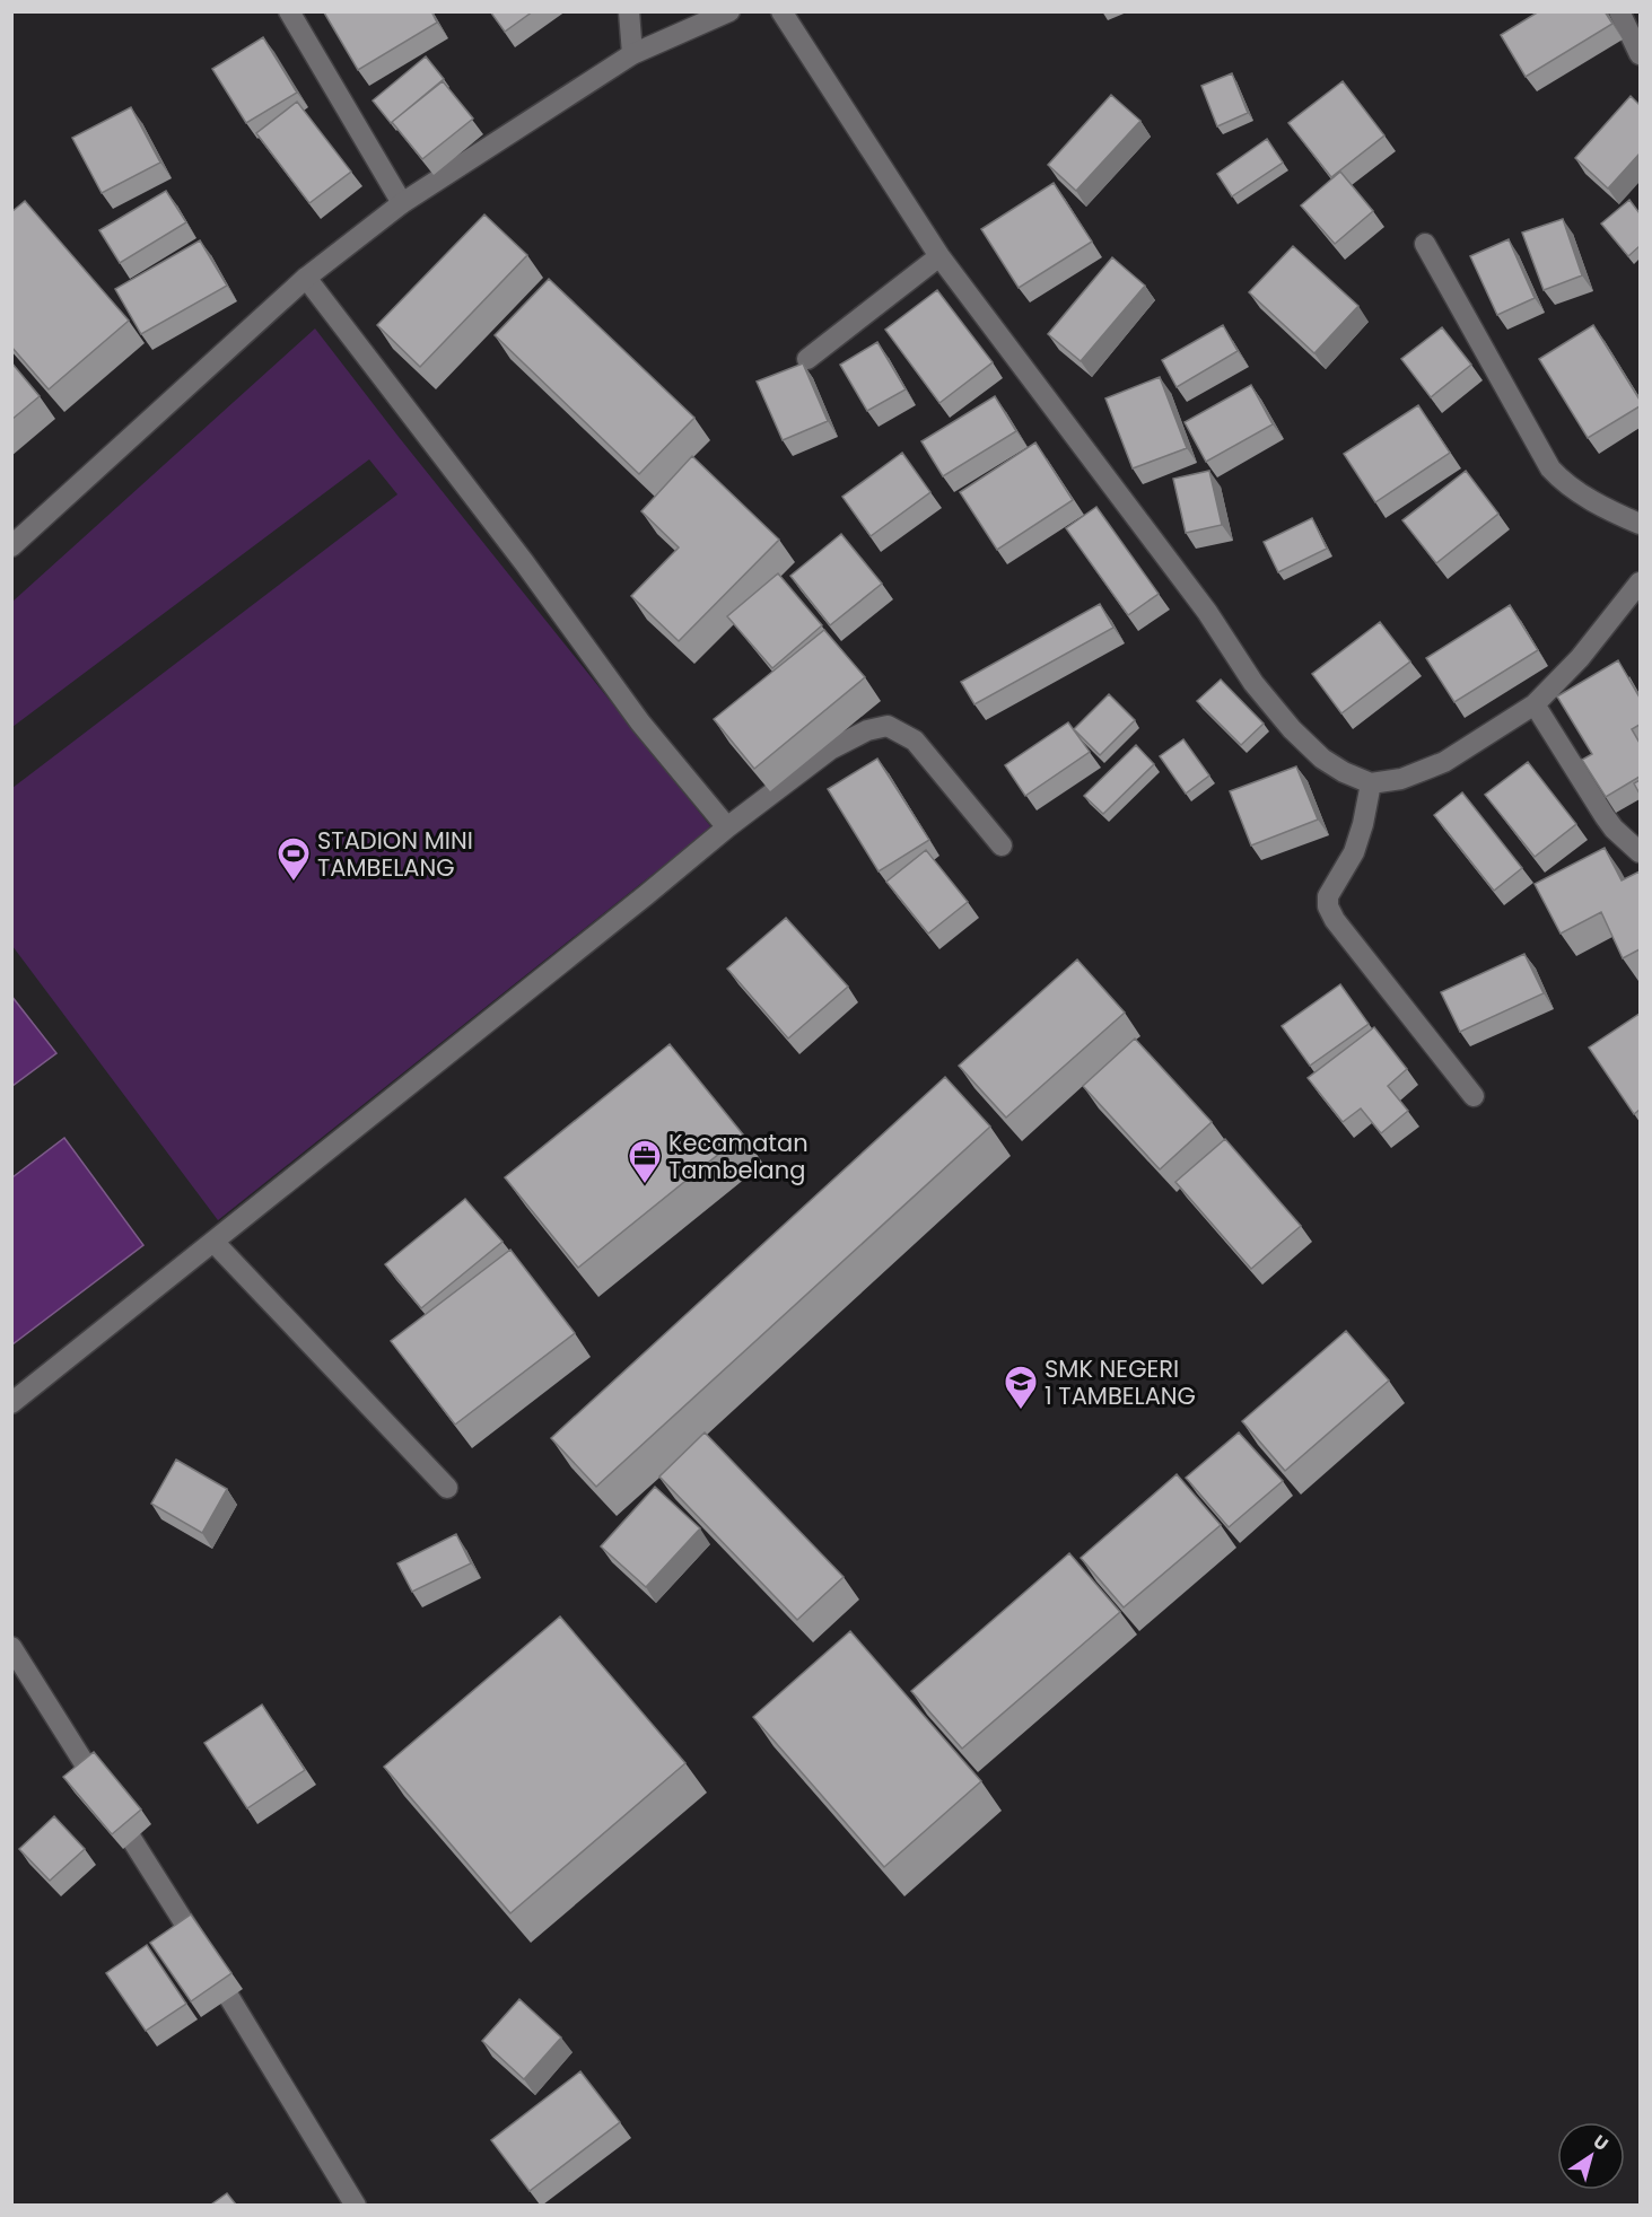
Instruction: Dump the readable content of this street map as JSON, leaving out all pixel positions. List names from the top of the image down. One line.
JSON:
{"places":{"sports":["STADION MINI TAMBELANG"],"office":["Kecamatan Tambelang"],"school or university":["SMK NEGERI 1 TAMBELANG"]},"north":"top right"}
